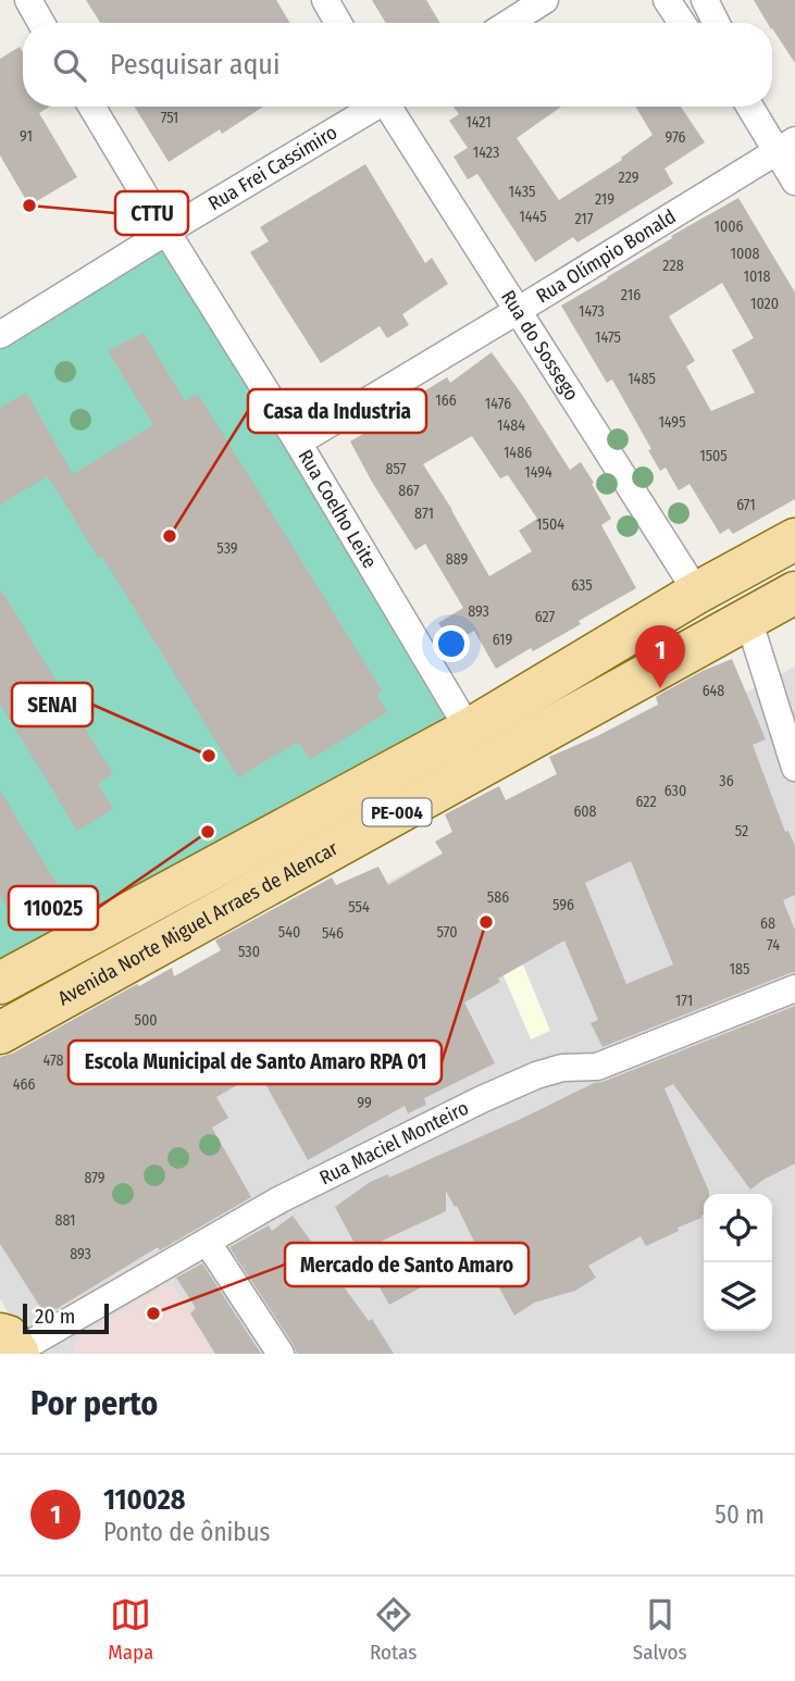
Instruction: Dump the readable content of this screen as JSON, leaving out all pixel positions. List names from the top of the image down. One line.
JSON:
{"streets":{"main road":["PE-004","Avenida Norte Miguel Arraes de Alencar"],"street":["Rua Frei Cassimiro","Rua Olímpio Bonald","Rua do Sossego","Rua Coelho Leite","Rua Maciel Monteiro"]},"crossings":[["Rua Frei Cassimiro","Rua Coelho Leite"],["Rua Olímpio Bonald","Rua do Sossego"],["Rua Olímpio Bonald","Rua Coelho Leite"],["Rua do Sossego","Avenida Norte Miguel Arraes de Alencar"],["Rua Coelho Leite","Avenida Norte Miguel Arraes de Alencar"]],"places":["CTTU","Casa da Industria","SENAI","110025","Escola Municipal de Santo Amaro RPA 01","Mercado de Santo Amaro"],"house_numbers":["751","1421","91","976","1423","229","1435","219","1445","217","1006","1008","228","1018","216","1020","1473","1475","1485","166","1476","1495","1484","1486","1505","857","1494","867","671","871","1504","539","889","635","893","627","619","648","36","630","622","608","52","586","596","554","68","540","570","546","74","530","185","171","500","478","466","99","879","881","893"],"scale_bar":"20 m","page":{"search":"Pesquisar aqui","pins":"1","scale":"20 m","heading":"Por perto","list":[{"mark":"1","name":"110028","note":"Ponto de ônibus","value":"50 m"}],"nav":["Mapa","Rotas","Salvos"]}}
